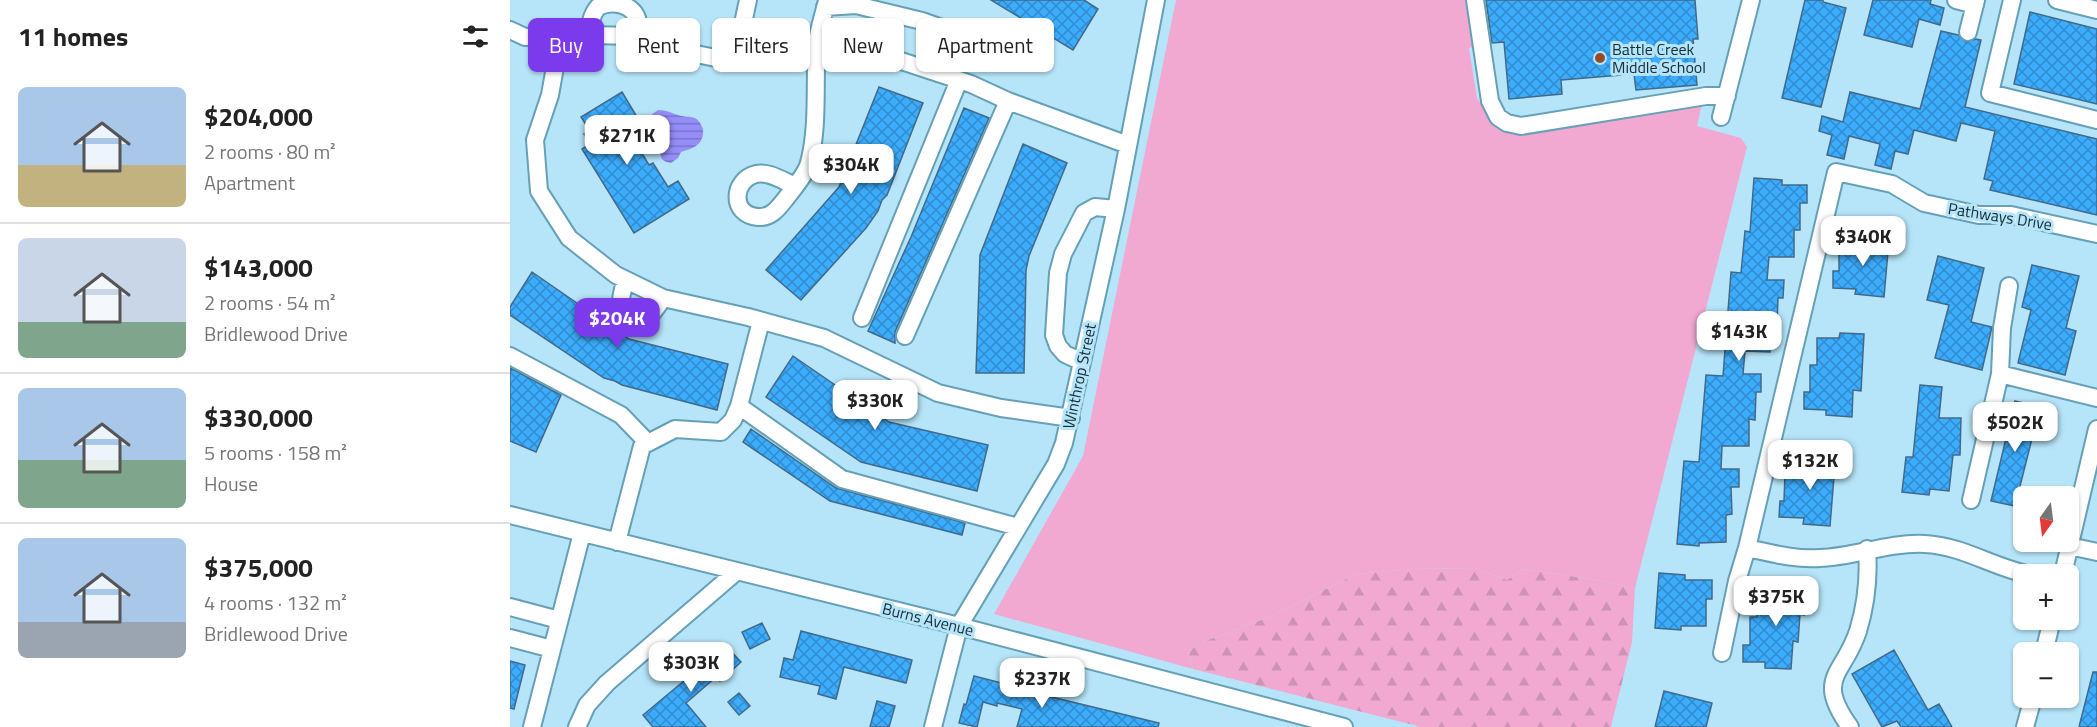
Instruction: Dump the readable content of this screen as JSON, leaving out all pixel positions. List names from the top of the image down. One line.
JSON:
{"streets":{"street":["Pathways Drive","Winthrop Street","Burns Avenue"]},"crossings":[["Winthrop Street","Burns Avenue"]],"places":["Battle Creek Middle School"],"north":"bottom","page":{"heading":"11 homes","chip":["Buy","Rent","Filters","New","Apartment"],"list":[{"name":"$204,000","note":"2 rooms · 80 m² · Apartment"},{"name":"$143,000","note":"2 rooms · 54 m² · Bridlewood Drive"},{"name":"$330,000","note":"5 rooms · 158 m² · House"},{"name":"$375,000","note":"4 rooms · 132 m² · Bridlewood Drive"}],"price":["$271K","$304K","$340K","$204K","$143K","$330K","$502K","$132K","$375K","$303K","$237K"],"map_buttons":["+","−"]}}
